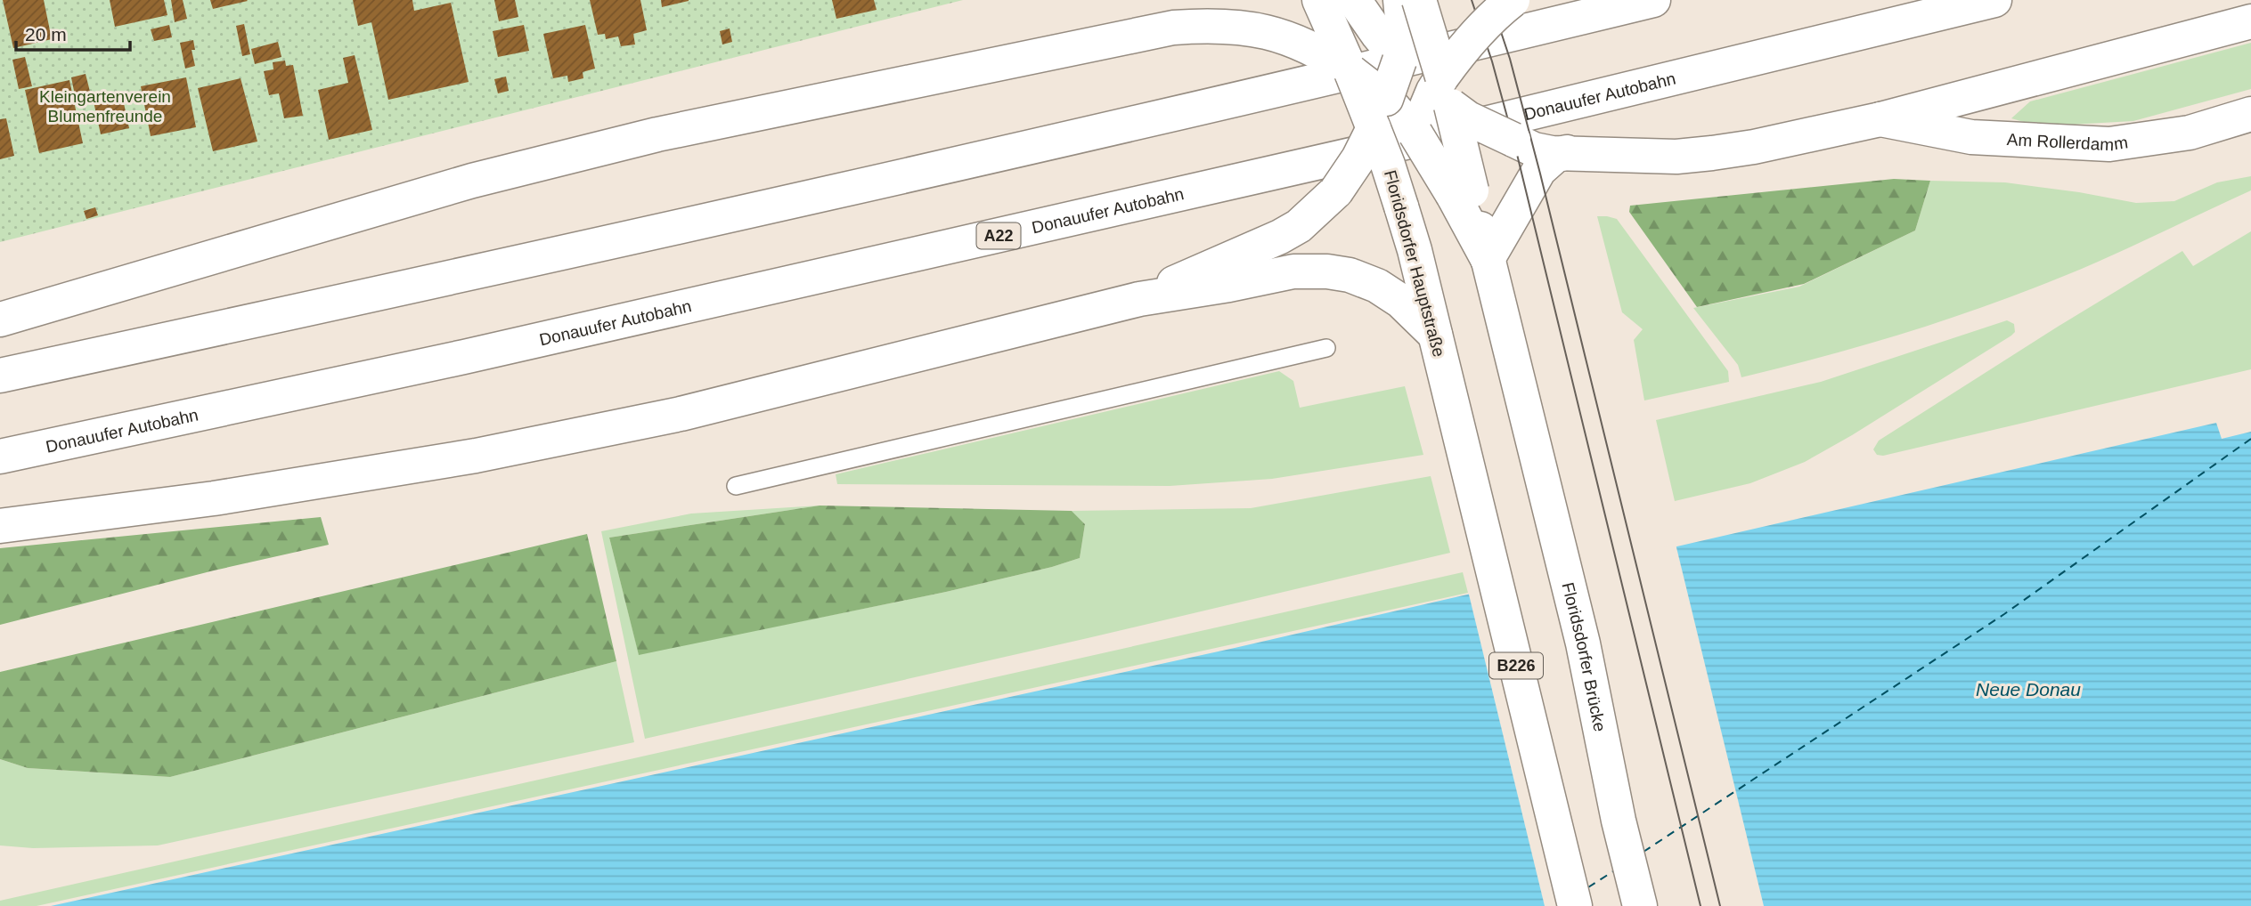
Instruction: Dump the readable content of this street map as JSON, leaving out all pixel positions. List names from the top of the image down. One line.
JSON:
{"streets":{"main road":["Donauufer Autobahn","Am Rollerdamm","A22","Floridsdorfer Hauptstraße","Floridsdorfer Brücke","B226"]},"water":["Neue Donau"],"parks":["Kleingartenverein Blumenfreunde"],"scale_bar":"20 m"}
